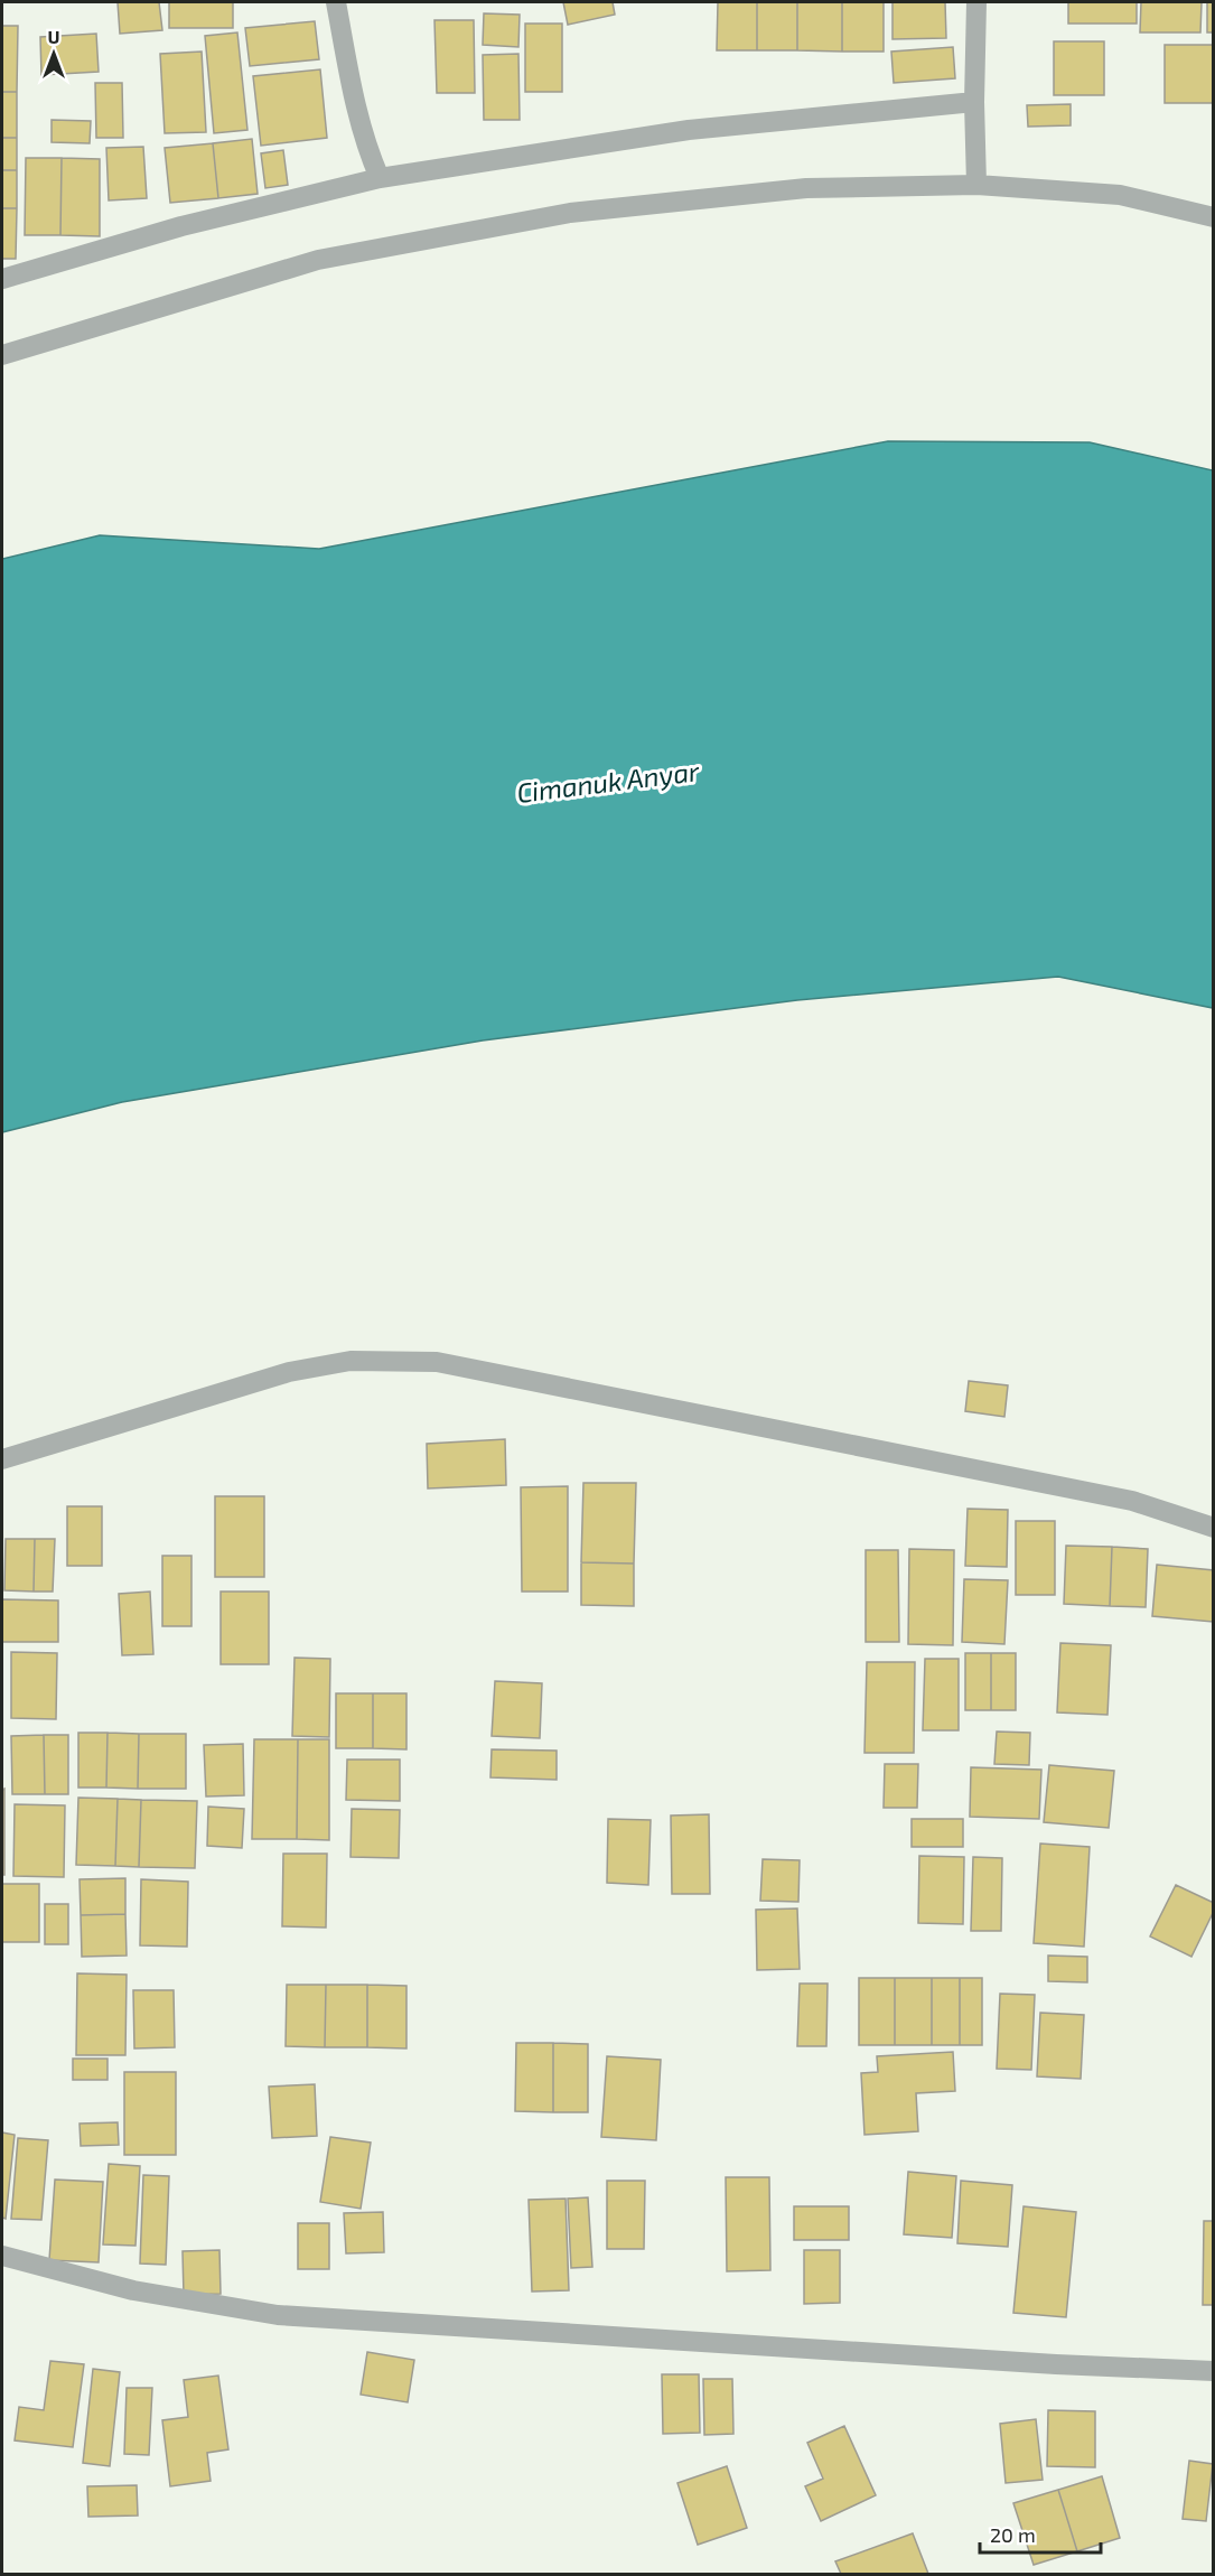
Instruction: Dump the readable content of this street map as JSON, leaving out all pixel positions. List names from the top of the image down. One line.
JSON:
{"water":["Cimanuk Anyar"],"scale_bar":"20 m","north":"top"}
